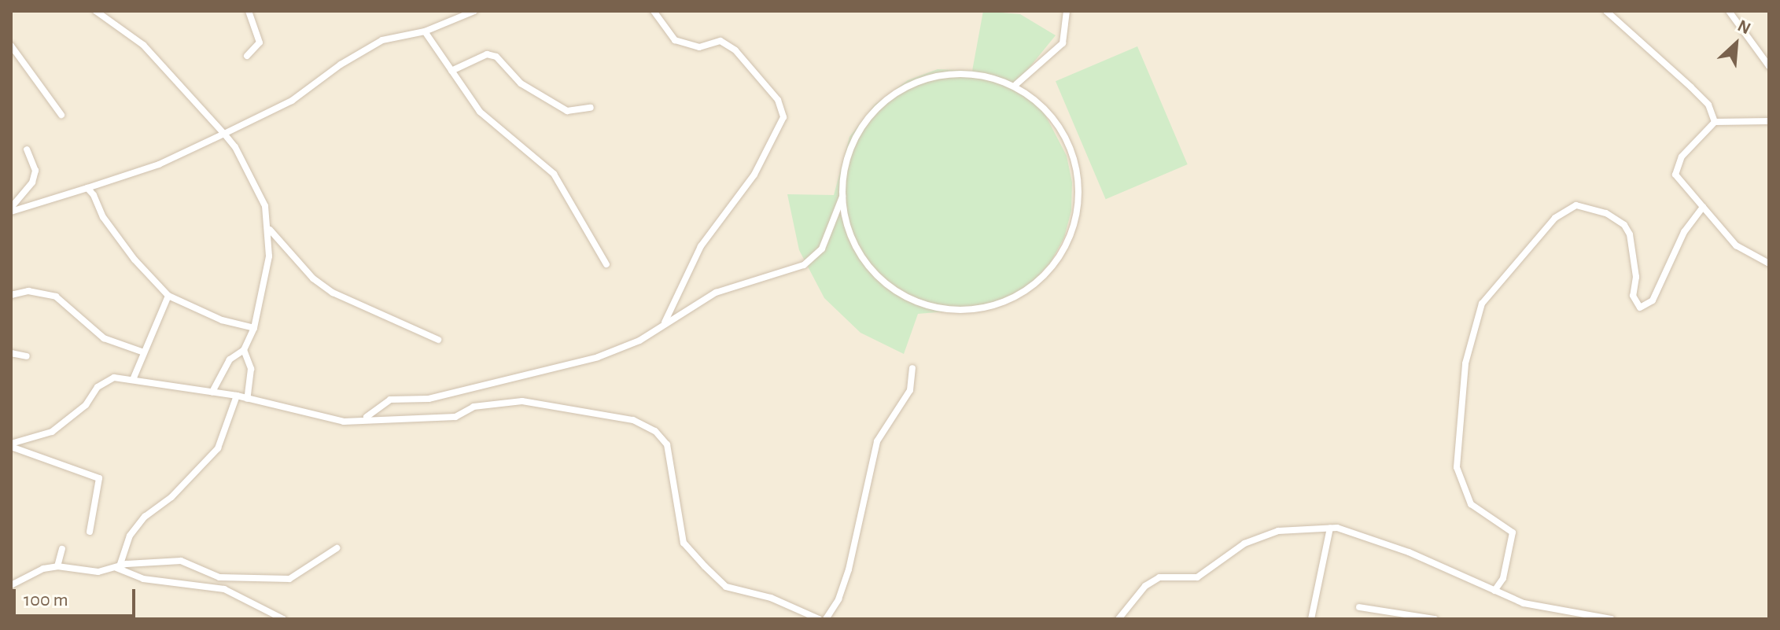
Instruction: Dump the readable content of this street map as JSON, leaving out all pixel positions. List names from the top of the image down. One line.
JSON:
{"scale_bar":"100 m","north":"top right"}
